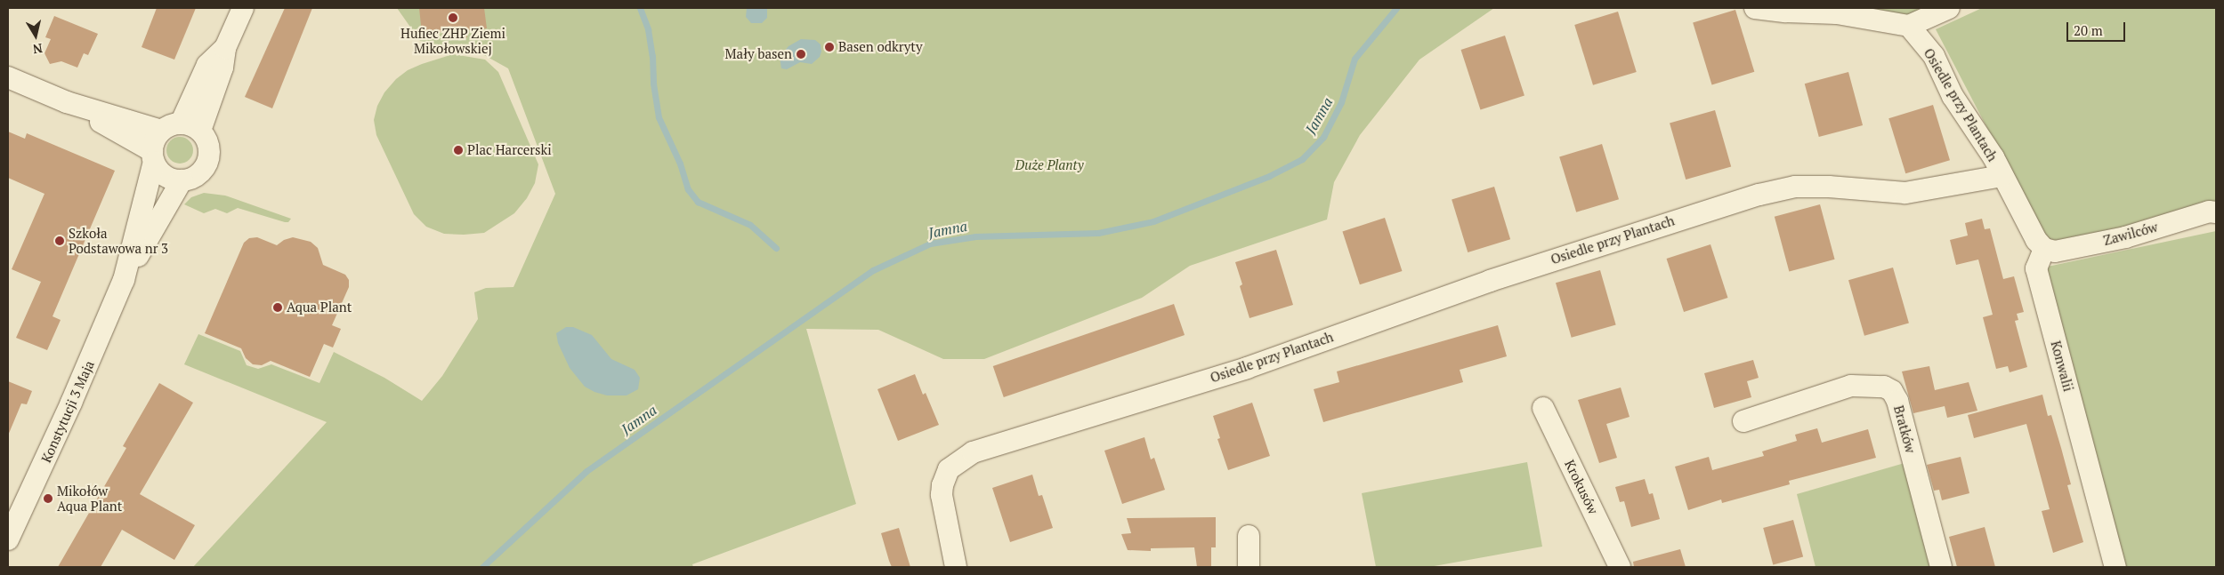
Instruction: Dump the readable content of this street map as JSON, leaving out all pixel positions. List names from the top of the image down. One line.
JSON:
{"streets":{"street":["Osiedle przy Plantach","Zawilców","Konwalii","Konstytucji 3 Maja","Bratków","Krokusów"]},"crossings":[["Zawilców","Konwalii"]],"water":["Jamna"],"parks":["Duże Planty"],"places":["Hufiec ZHP Ziemi Mikołowskiej","Basen odkryty","Mały basen","Plac Harcerski","Szkoła Podstawowa nr 3","Aqua Plant","Mikołów Aqua Plant"],"scale_bar":"20 m","north":"bottom"}
